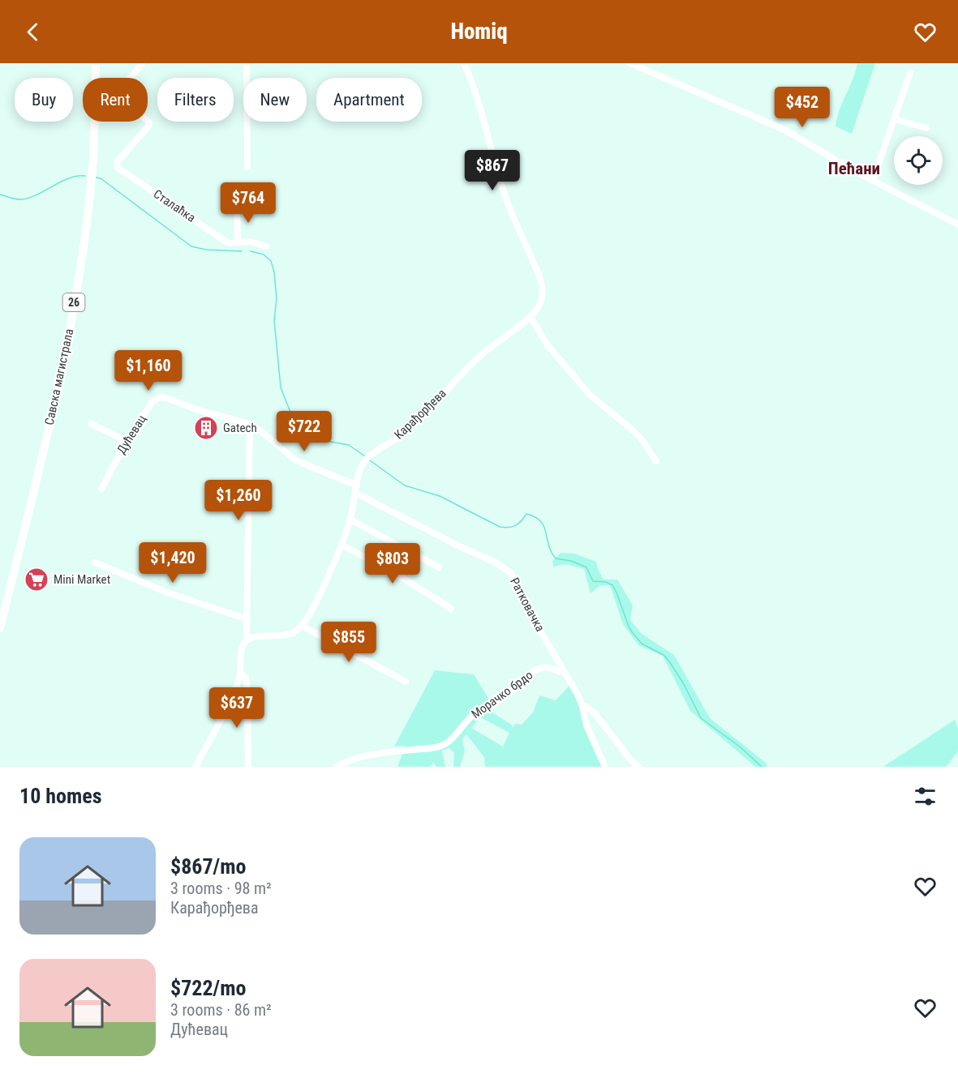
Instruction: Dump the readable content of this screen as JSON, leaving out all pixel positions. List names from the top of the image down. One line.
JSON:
{"streets":{"main road":["26","Савска магистрала"],"street":["Сталаћка","Карађорђева","Дућевац","Ратковачка","Морачко брдо"]},"crossings":[["Карађорђева","Дућевац"],["Карађорђева","Ратковачка"],["Ратковачка","Морачко брдо"]],"districts":["Пећани"],"places":{"building":["Gatech"],"supermarket":["Mini Market"]},"page":{"header":"Homiq","chip":["Buy","Rent","Filters","New","Apartment"],"price":["$452","$867","$764","$1,160","$722","$1,260","$1,420","$803","$855","$637"],"heading":"10 homes","list":[{"name":"$867/mo","note":"3 rooms · 98 m² · Карађорђева"},{"name":"$722/mo","note":"3 rooms · 86 m² · Дућевац"}]}}
